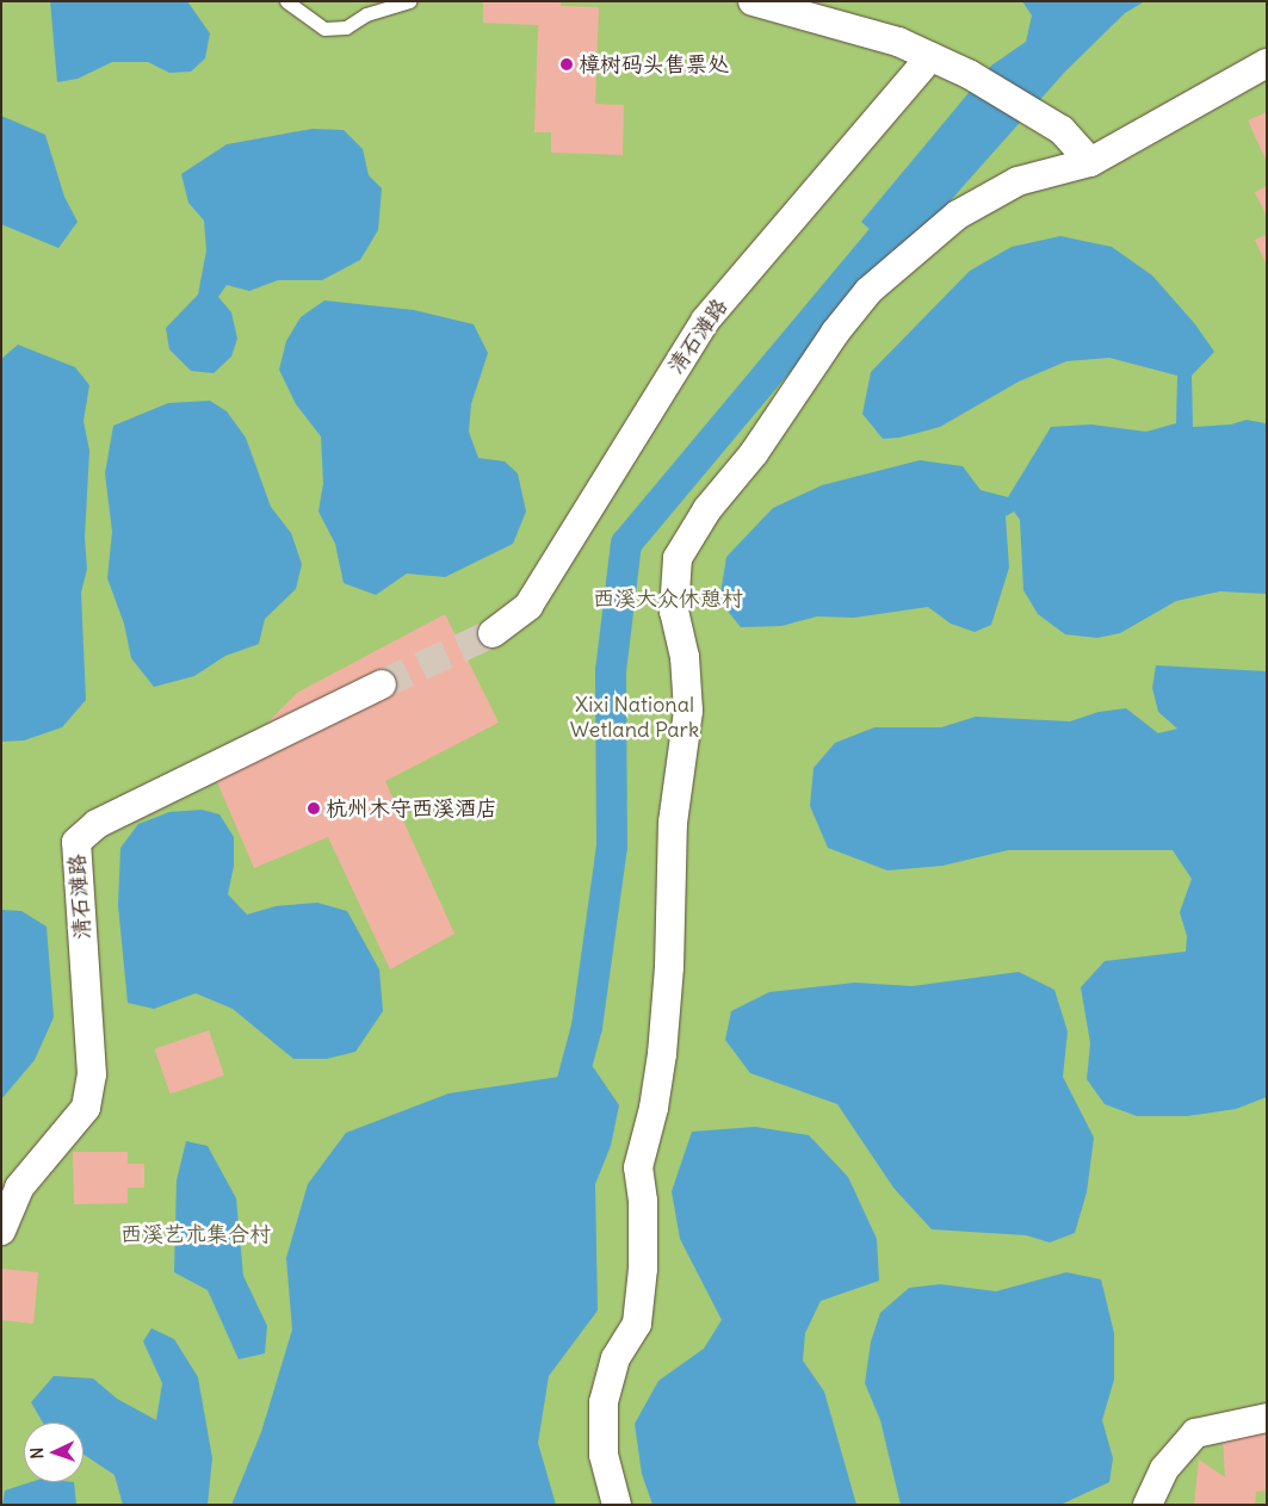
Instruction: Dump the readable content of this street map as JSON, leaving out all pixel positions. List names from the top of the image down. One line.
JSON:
{"streets":{"street":["清石滩路"]},"parks":["西溪大众休憩村","Xixi National Wetland Park","西溪艺术集合村"],"places":["樟树码头售票处","杭州木守西溪酒店"],"north":"left"}
